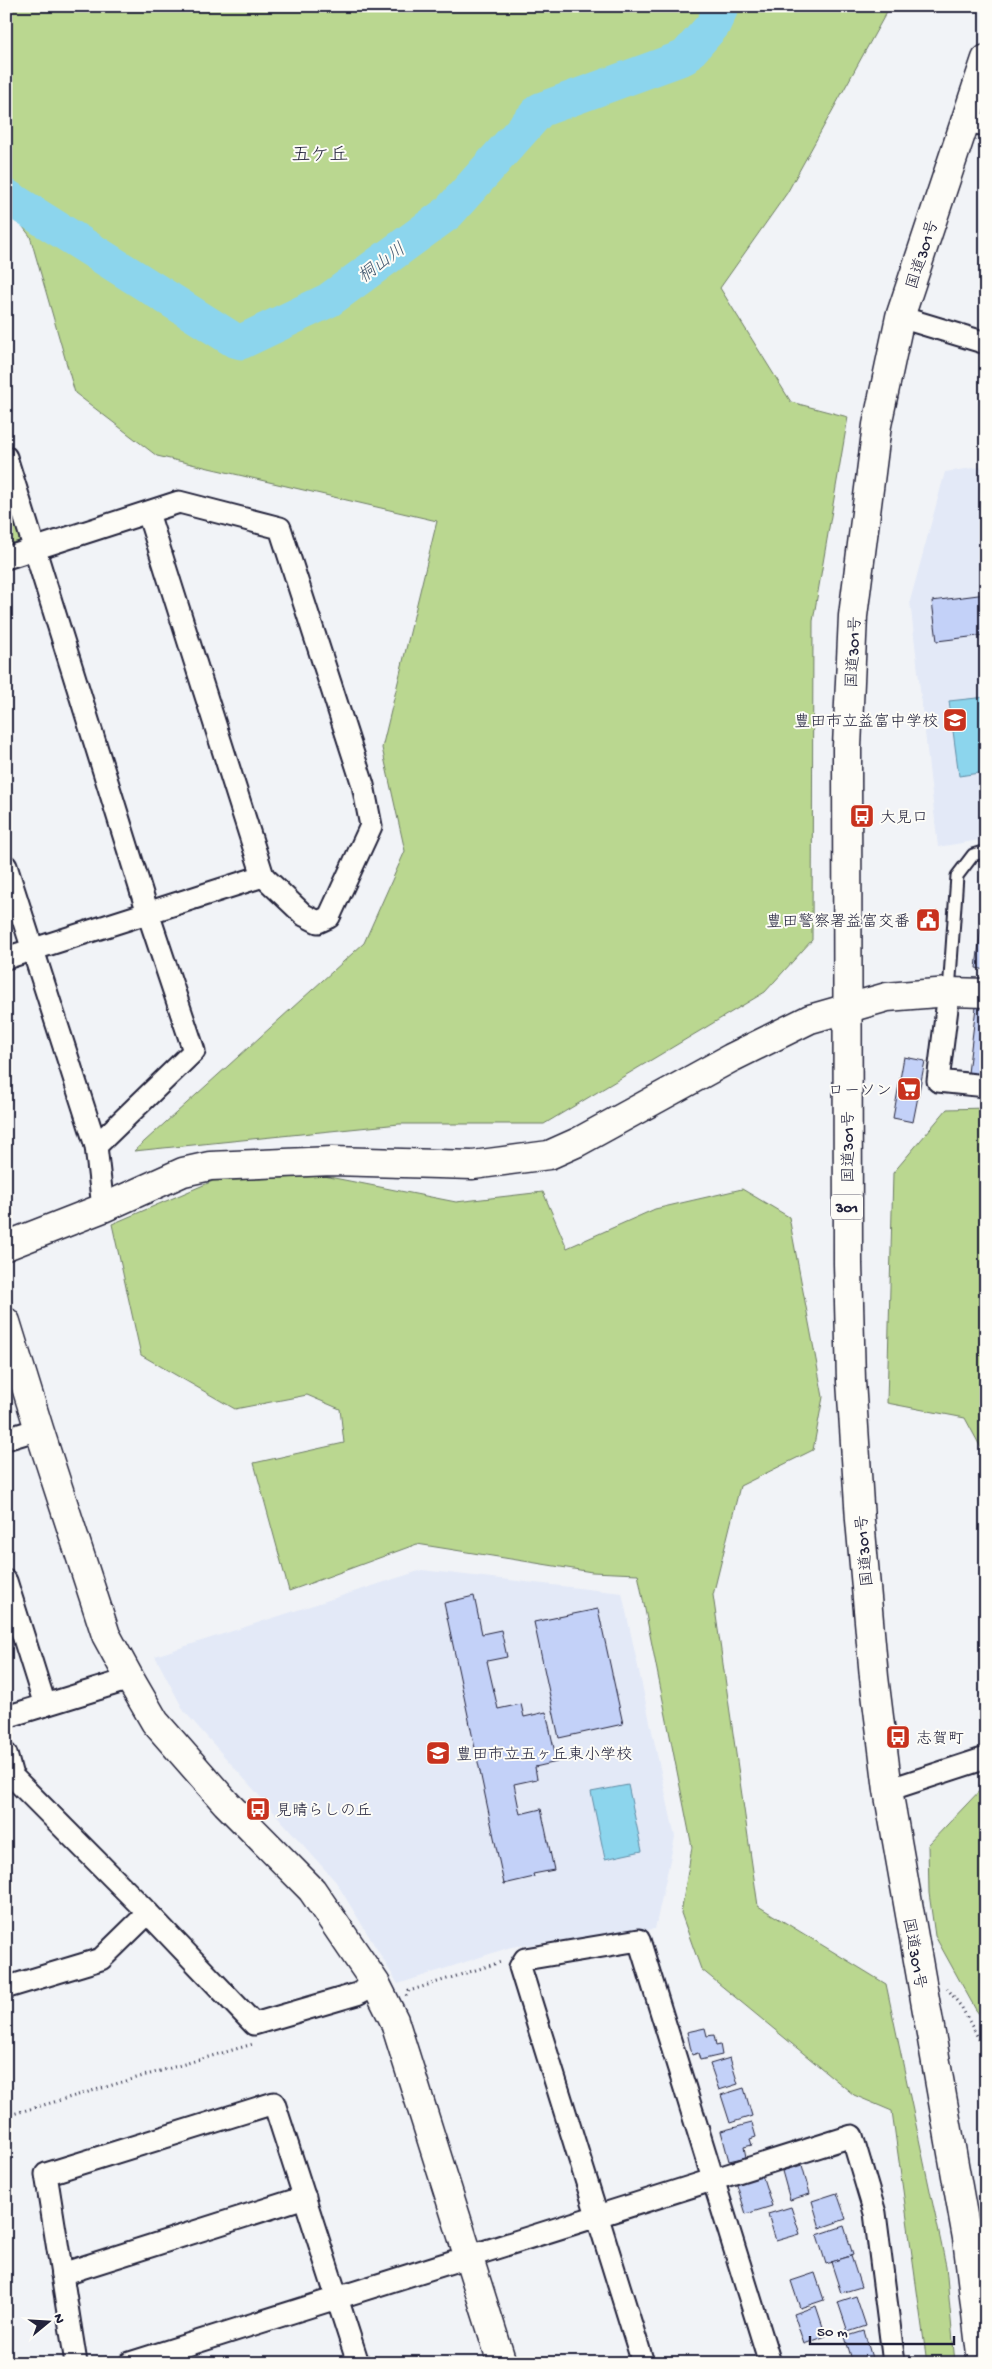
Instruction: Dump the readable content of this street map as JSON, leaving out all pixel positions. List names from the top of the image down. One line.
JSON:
{"streets":{"main road":["国道301号","301"]},"districts":["五ケ丘"],"water":["桐山川"],"places":{"school or university":["豊田市立益富中学校","豊田市立五ヶ丘東小学校"],"bus stop":["大見口","志賀町","見晴らしの丘"],"public building":["豊田警察署益富交番"],"supermarket":["ローソン"]},"scale_bar":"50 m","north":"right"}
